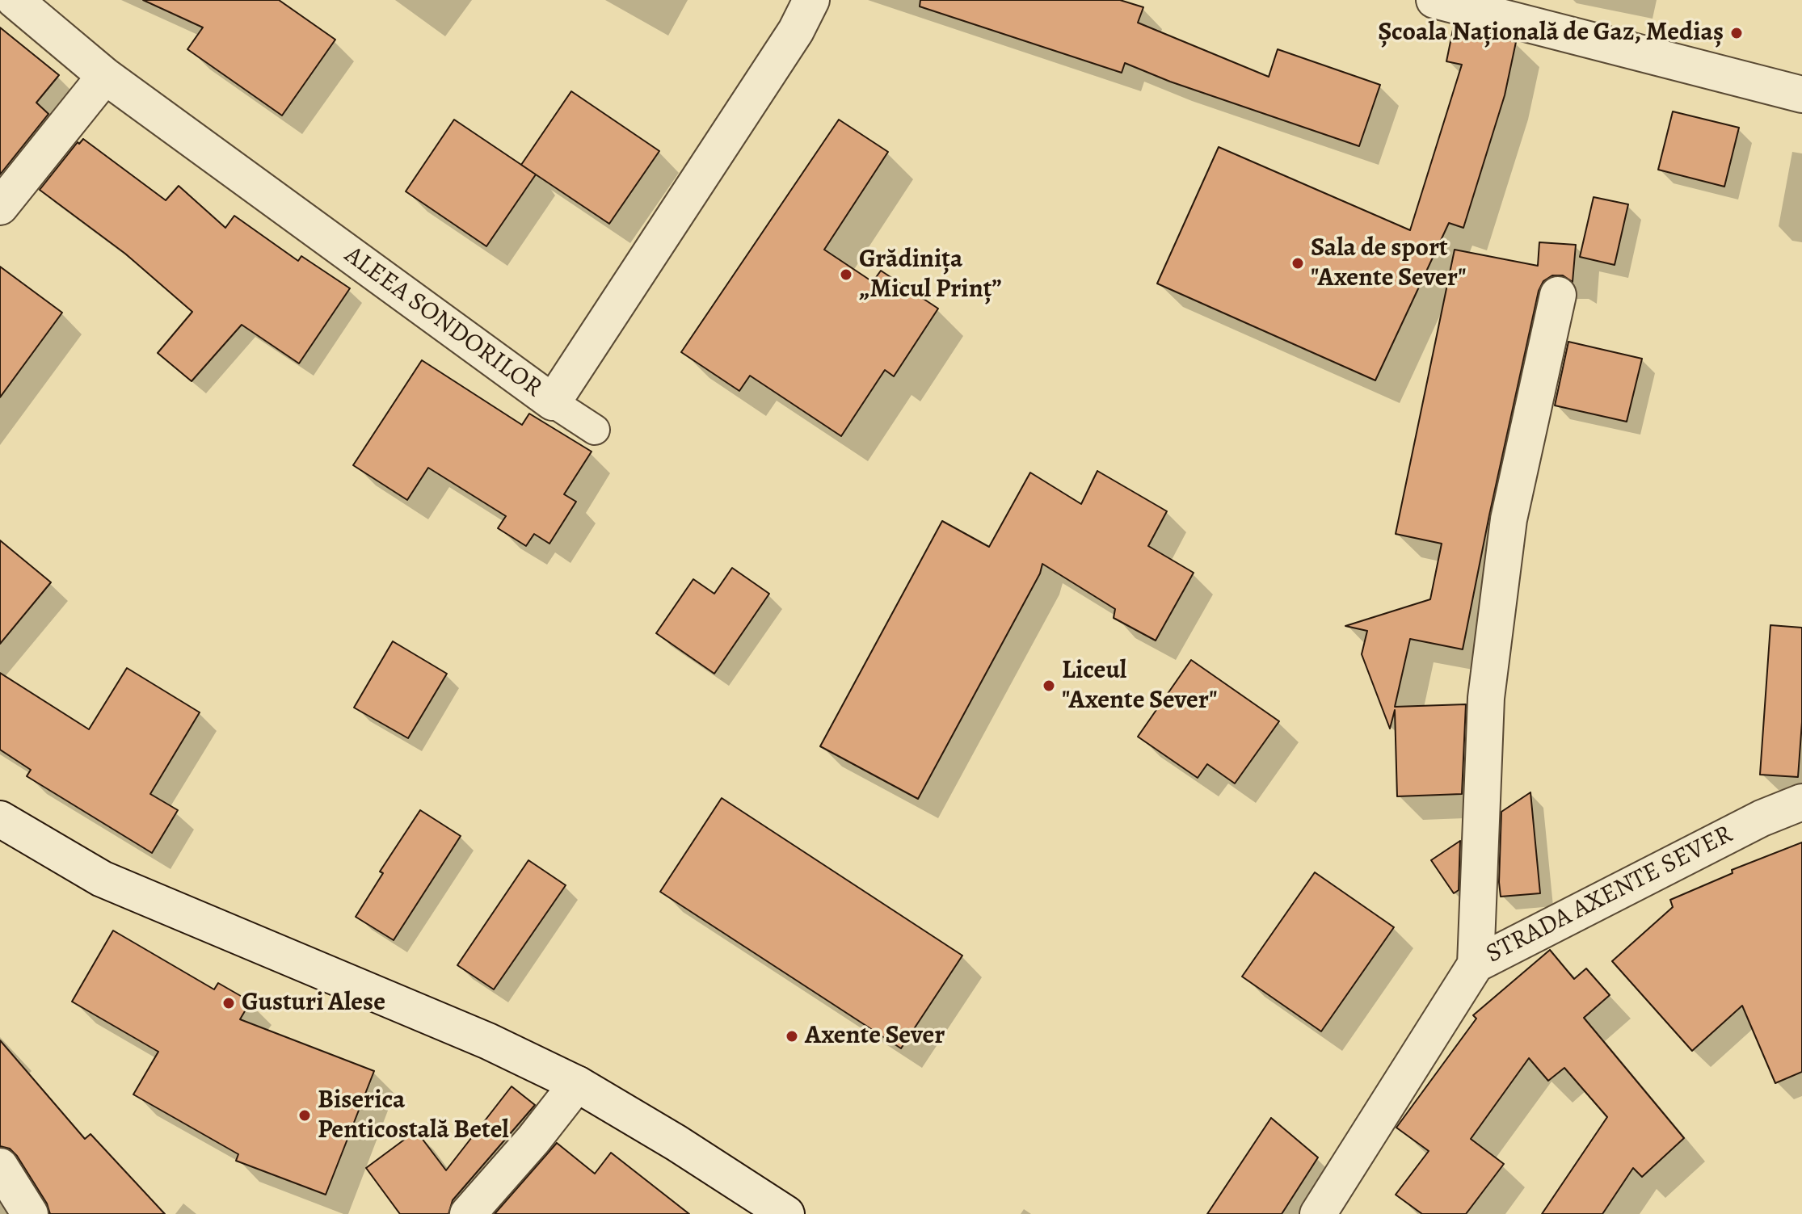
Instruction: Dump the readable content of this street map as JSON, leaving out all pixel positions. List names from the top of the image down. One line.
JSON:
{"streets":{"street":["ALEEA SONDORILOR","STRADA AXENTE SEVER"]},"places":["Școala Națională de Gaz, Mediaș","Sala de sport \"Axente Sever\"","Grădinița „Micul Prinț”","Liceul \"Axente Sever\"","Gusturi Alese","Axente Sever","Biserica Penticostală Betel"]}
